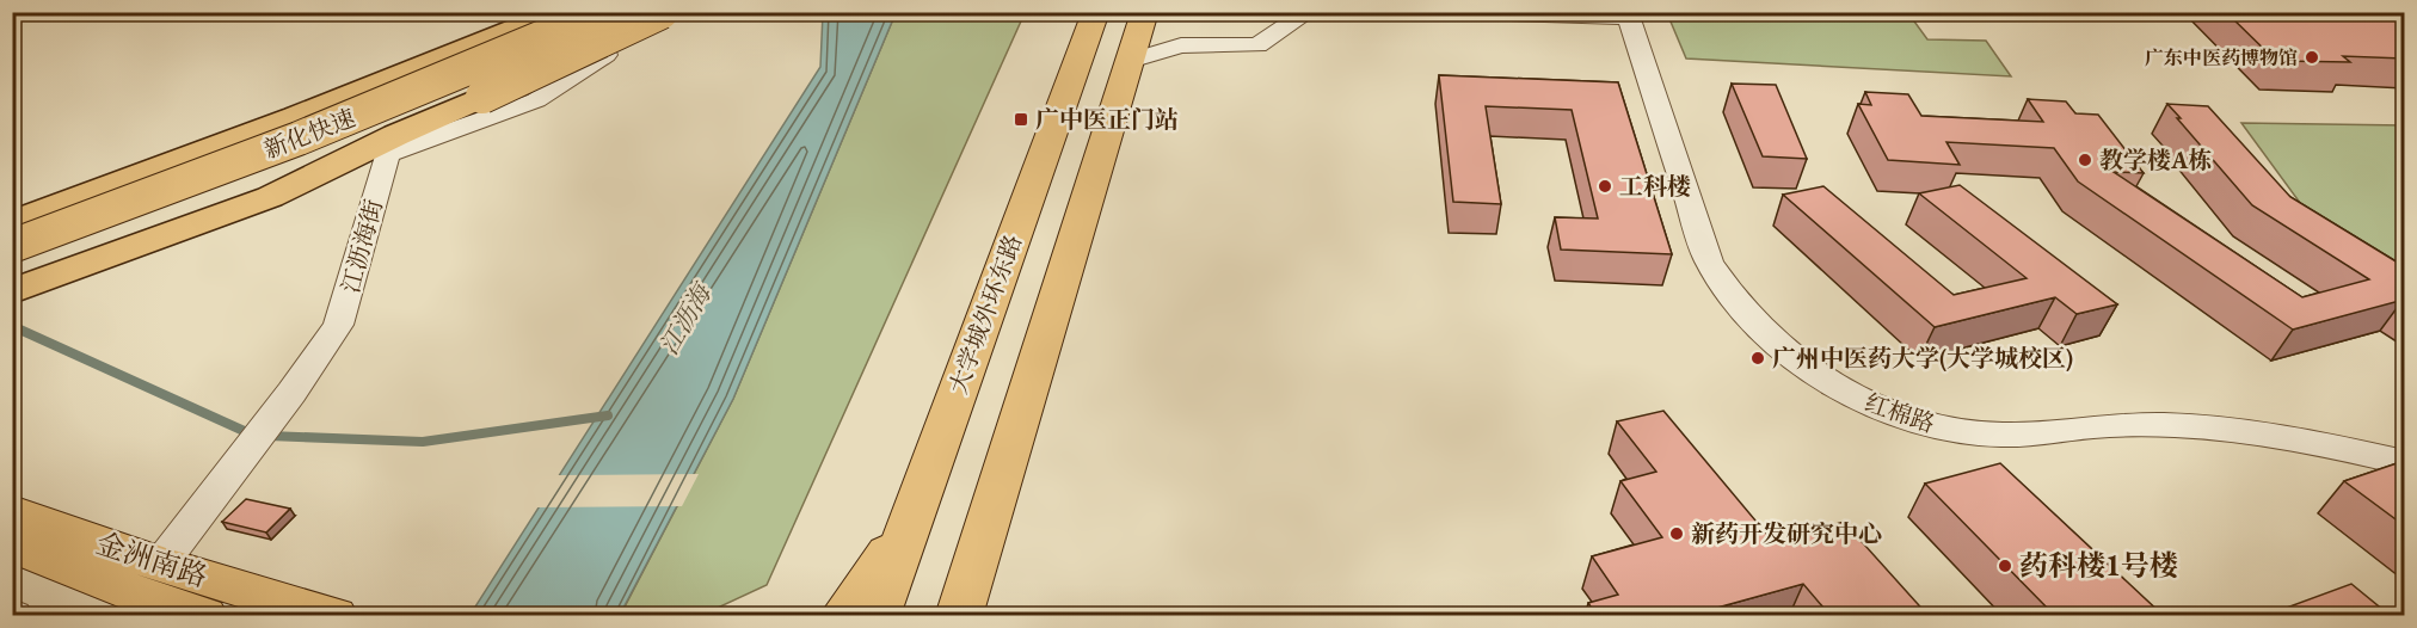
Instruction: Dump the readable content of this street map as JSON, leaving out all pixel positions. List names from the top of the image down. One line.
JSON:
{"streets":{"highway":["新化快速"],"main road":["大学城外环东路","金洲南路"],"street":["江沥海街","红棉路"]},"crossings":[["江沥海街","金洲南路"]],"water":["江沥海"],"places":{"other":["广东中医药博物馆","教学楼A栋","工科楼","广州中医药大学(大学城校区)","新药开发研究中心","药科楼1号楼"],"transit":["广中医正门站"]}}
